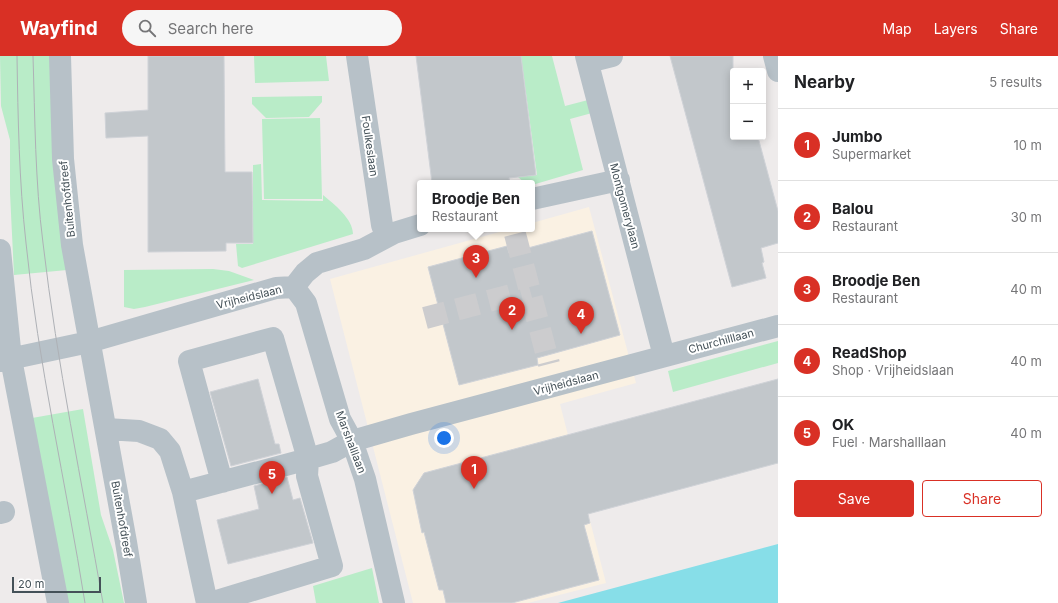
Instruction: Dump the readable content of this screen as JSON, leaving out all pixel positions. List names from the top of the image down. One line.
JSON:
{"streets":{"street":["Foulkeslaan","Buitenhofdreef","Montgomerylaan","Vrijheidslaan","Churchilllaan","Marshalllaan"]},"crossings":[["Foulkeslaan","Vrijheidslaan"],["Buitenhofdreef","Vrijheidslaan"],["Montgomerylaan","Vrijheidslaan"],["Montgomerylaan","Churchilllaan"],["Vrijheidslaan","Churchilllaan"],["Vrijheidslaan","Marshalllaan"]],"scale_bar":"20 m","page":{"header":"Wayfind","search":"Search here","nav":["Map","Layers","Share"],"heading":["Nearby","5 results"],"map_buttons":["+","−"],"list":[{"mark":"1","name":"Jumbo","note":"Supermarket","value":"10 m"},{"mark":"2","name":"Balou","note":"Restaurant","value":"30 m"},{"mark":"3","name":"Broodje Ben","note":"Restaurant","value":"40 m"},{"mark":"4","name":"ReadShop","note":"Shop · Vrijheidslaan","value":"40 m"},{"mark":"5","name":"OK","note":"Fuel · Marshalllaan","value":"40 m"}],"popup":["Broodje Ben","Restaurant"],"pins":["3","2","4","1","5"],"buttons":["Save","Share"],"scale":"20 m"}}
